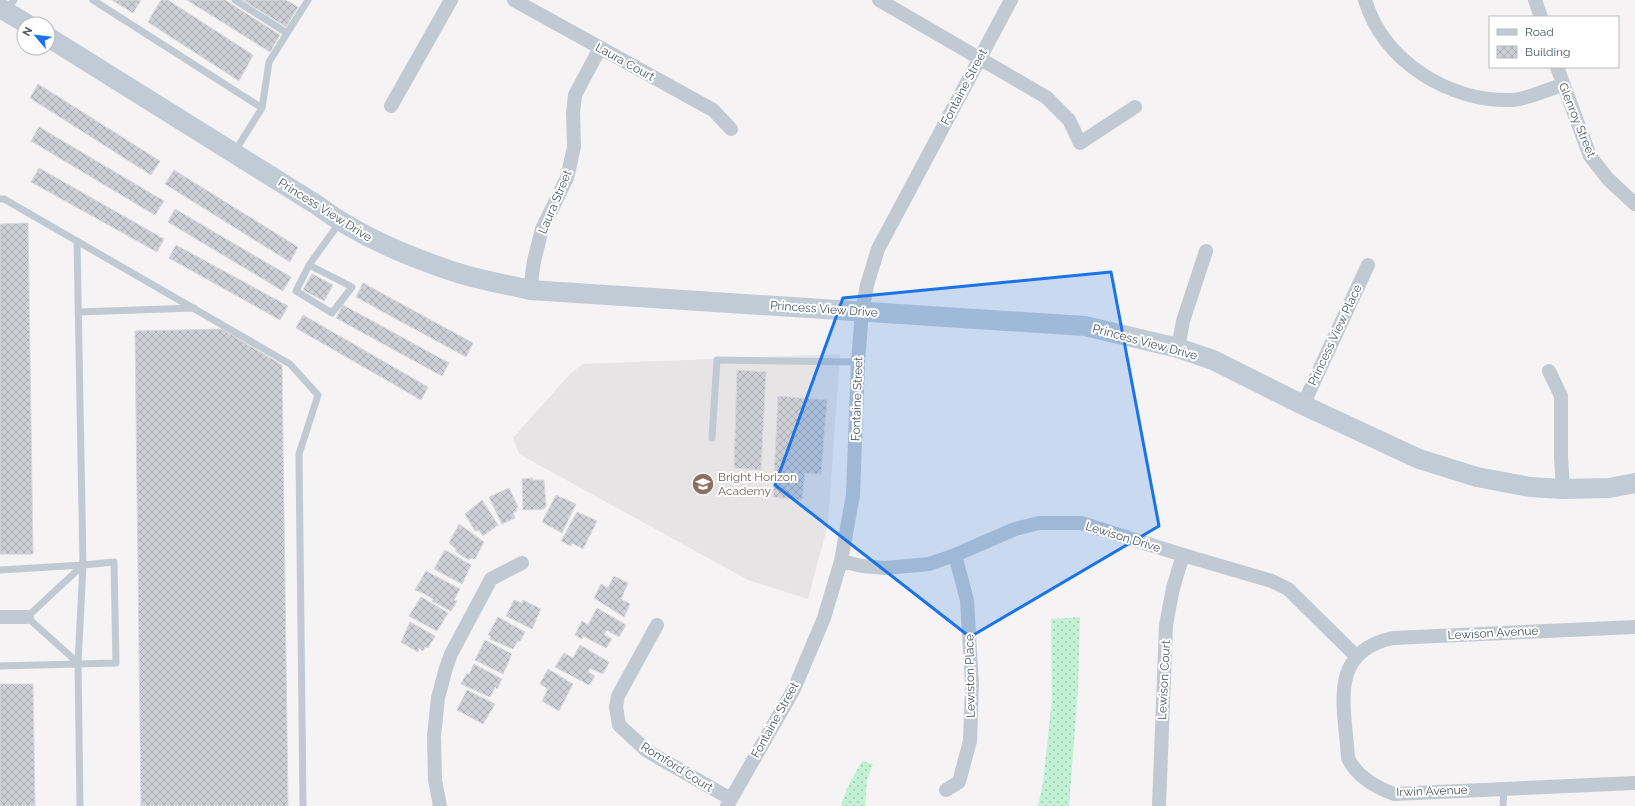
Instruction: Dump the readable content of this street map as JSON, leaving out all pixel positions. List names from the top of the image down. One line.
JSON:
{"streets":{"main road":["Princess View Drive"],"street":["Laura Court","Fontaine Street","Glenroy Street","Laura Street","Princess View Place","Lewison Drive","Lewison Avenue","Lewiston Place","Lewison Court","Romford Court","Irwin Avenue"]},"crossings":[["Laura Court","Laura Street"],["Fontaine Street","Princess View Drive"],["Fontaine Street","Lewison Drive"],["Fontaine Street","Romford Court"],["Laura Street","Princess View Drive"],["Princess View Drive","Princess View Place"],["Lewison Drive","Lewison Avenue"],["Lewison Drive","Lewiston Place"],["Lewison Drive","Lewison Court"],["Lewison Drive","Irwin Avenue"],["Lewison Avenue","Irwin Avenue"]],"places":{"school or university":["Bright Horizon Academy"]},"legend":["Road","Building"],"north":"top left"}
